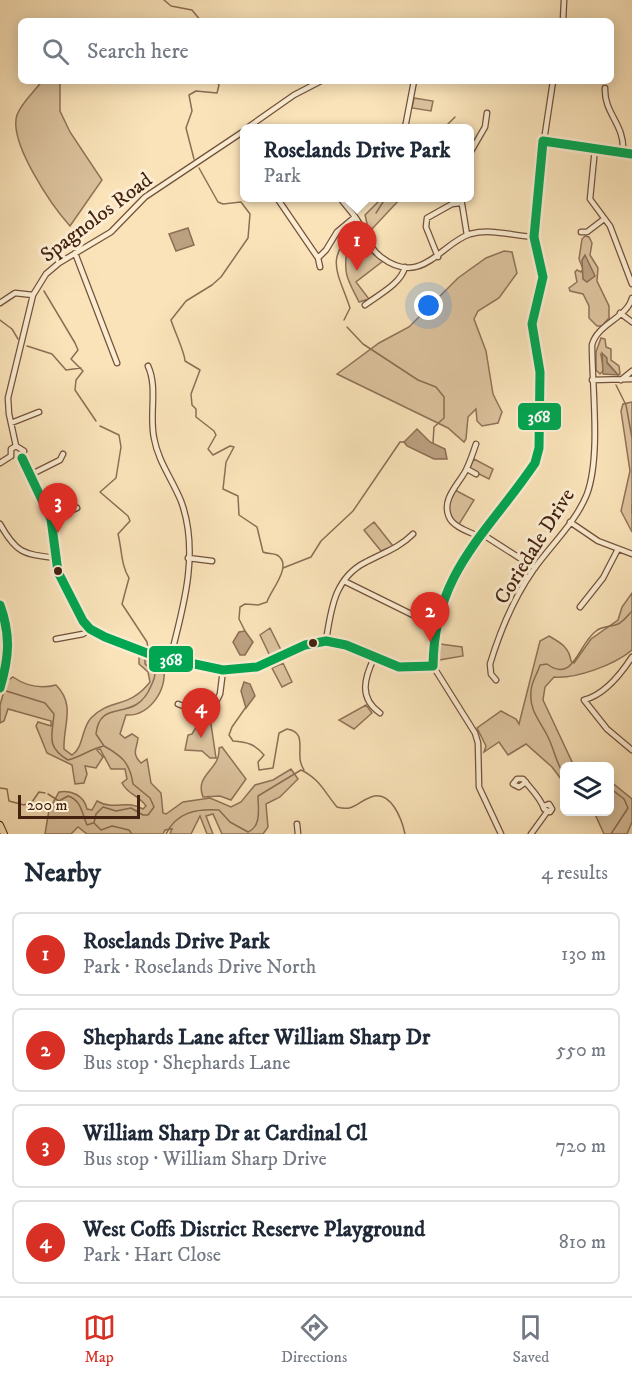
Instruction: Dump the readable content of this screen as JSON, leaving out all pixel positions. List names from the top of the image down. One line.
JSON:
{"streets":{"street":["Spagnolos Road","Coriedale Drive"]},"lines":["transit line 368"],"scale_bar":"200 m","page":{"search":"Search here","popup":["Roselands Drive Park","Park"],"pins":["1","3","2","4"],"scale":"200 m","heading":["Nearby","4 results"],"list":[{"mark":"1","name":"Roselands Drive Park","note":"Park · Roselands Drive North","value":"130 m"},{"mark":"2","name":"Shephards Lane after William Sharp Dr","note":"Bus stop · Shephards Lane","value":"550 m"},{"mark":"3","name":"William Sharp Dr at Cardinal Cl","note":"Bus stop · William Sharp Drive","value":"720 m"},{"mark":"4","name":"West Coffs District Reserve Playground","note":"Park · Hart Close","value":"810 m"}],"nav":["Map","Directions","Saved"]}}
